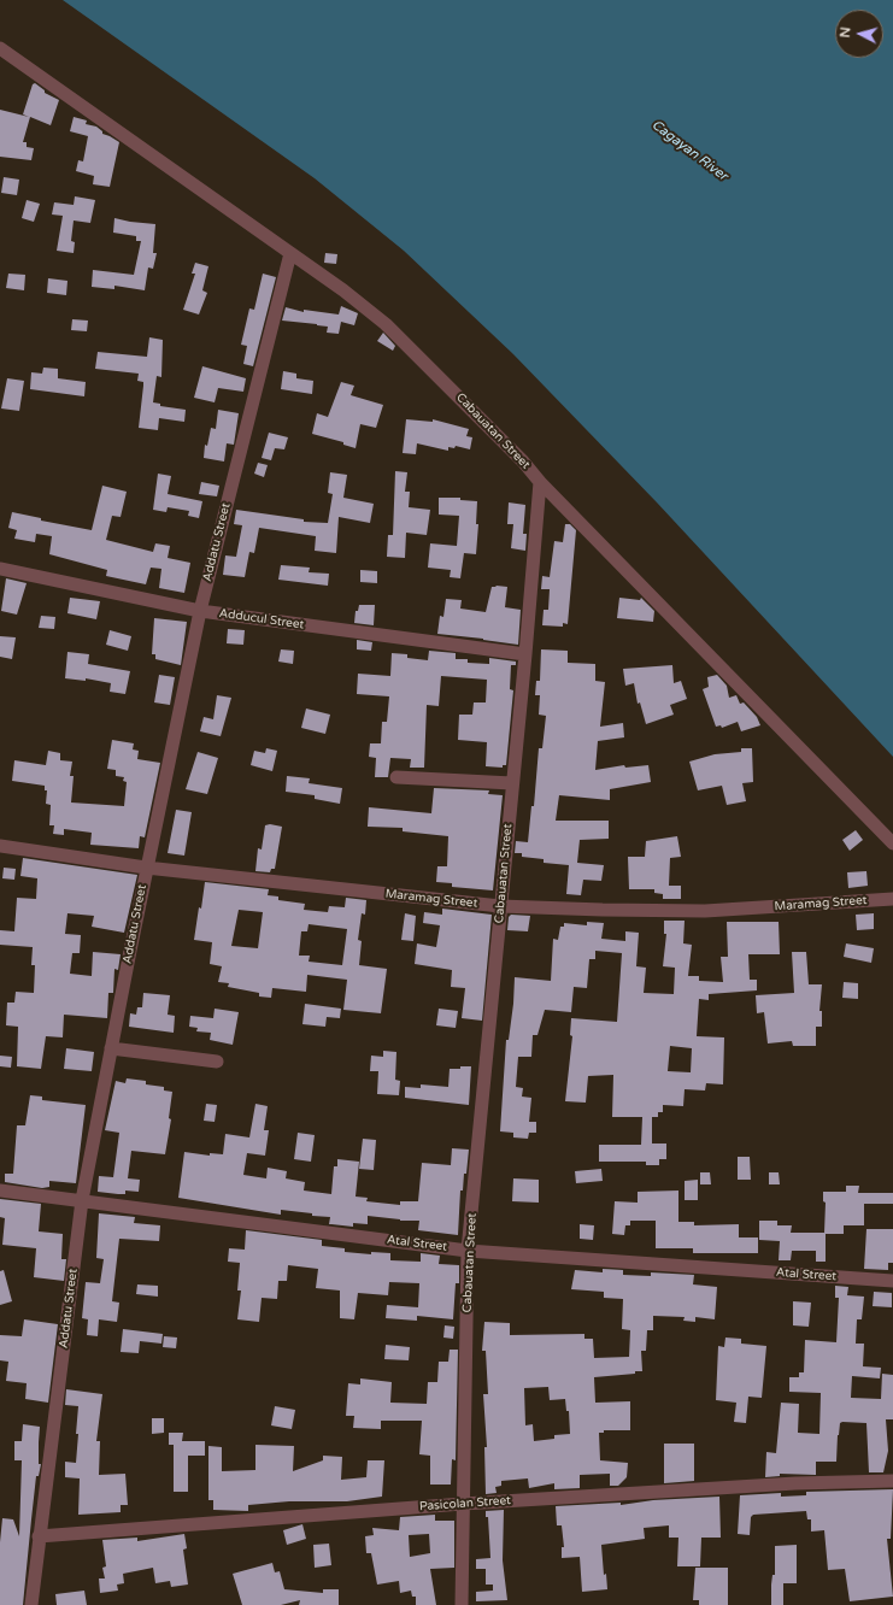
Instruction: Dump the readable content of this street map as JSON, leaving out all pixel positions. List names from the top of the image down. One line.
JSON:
{"streets":{"street":["Cabauatan Street","Addatu Street","Adducul Street","Maramag Street","Atal Street","Pasicolan Street"]},"crossings":[["Cabauatan Street","Addatu Street"],["Cabauatan Street","Adducul Street"],["Cabauatan Street","Maramag Street"],["Cabauatan Street","Atal Street"],["Cabauatan Street","Pasicolan Street"],["Addatu Street","Adducul Street"],["Addatu Street","Maramag Street"],["Addatu Street","Atal Street"],["Addatu Street","Pasicolan Street"]],"water":["Cagayan River"],"north":"left"}
